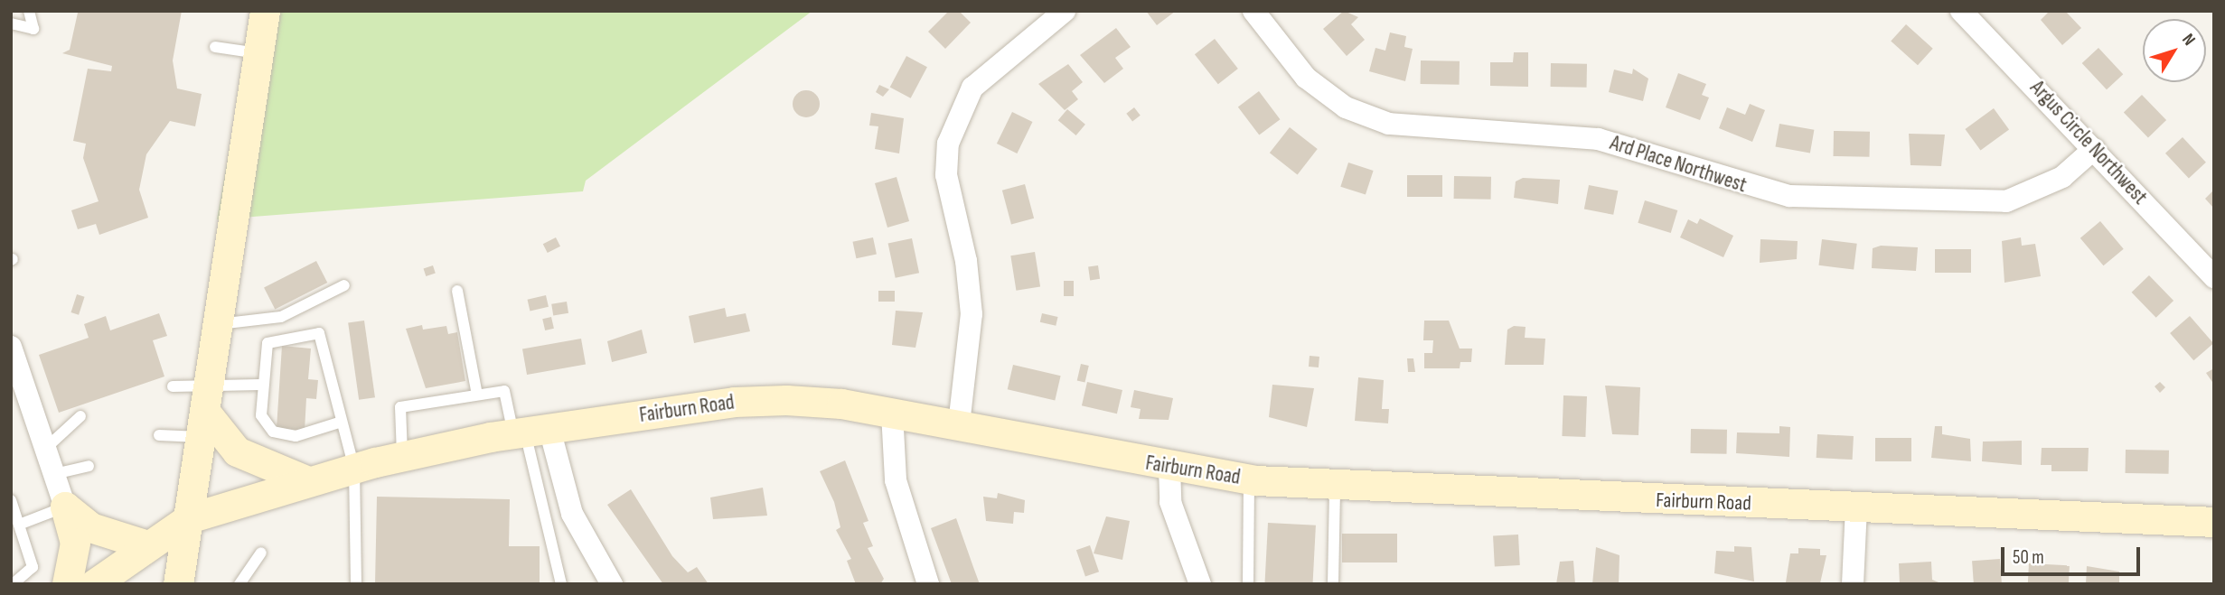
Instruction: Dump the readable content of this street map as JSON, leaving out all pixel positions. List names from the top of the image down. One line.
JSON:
{"streets":{"street":["Argus Circle Northwest","Ard Place Northwest","Fairburn Road"]},"crossings":[["Argus Circle Northwest","Ard Place Northwest"]],"scale_bar":"50 m","north":"top right"}
